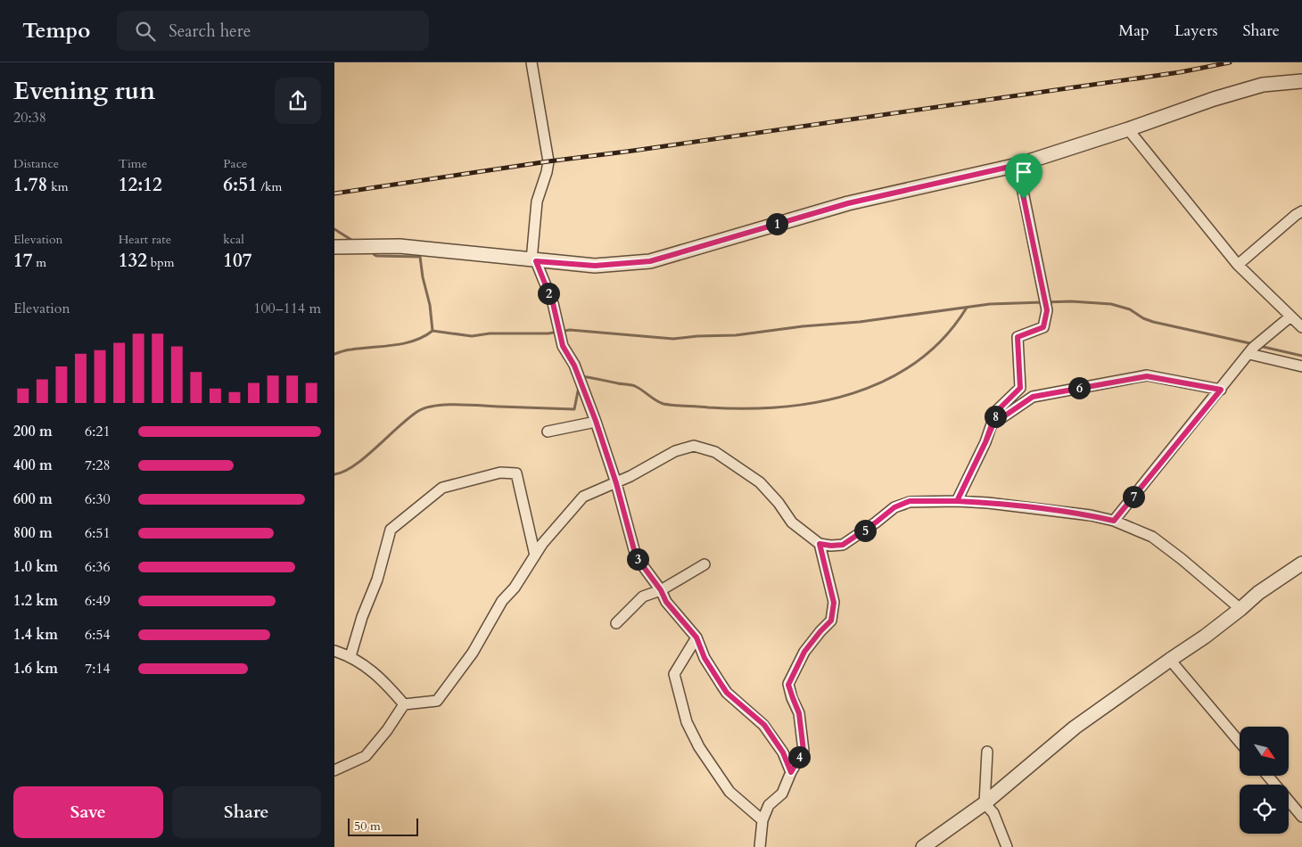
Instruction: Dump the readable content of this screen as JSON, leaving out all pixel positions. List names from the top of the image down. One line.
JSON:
{"scale_bar":"50 m","north":"bottom right","page":{"header":"Tempo","search":"Search here","nav":["Map","Layers","Share"],"heading":["Evening run","20:38"],"stats":[["Distance","1.78 km"],["Time","12:12"],["Pace","6:51 /km"],["Elevation","17 m"],["Heart rate","132 bpm"],["kcal","107"]],"pins":["1","2","6","8","7","5","3","4"],"chart":["Elevation","100–114 m"],"list":[{"name":"200 m","note":"6:21"},{"name":"400 m","note":"7:28"},{"name":"600 m","note":"6:30"},{"name":"800 m","note":"6:51"},{"name":"1.0 km","note":"6:36"},{"name":"1.2 km","note":"6:49"},{"name":"1.4 km","note":"6:54"},{"name":"1.6 km","note":"7:14"}],"buttons":["Save","Share"],"scale":"50 m"}}
